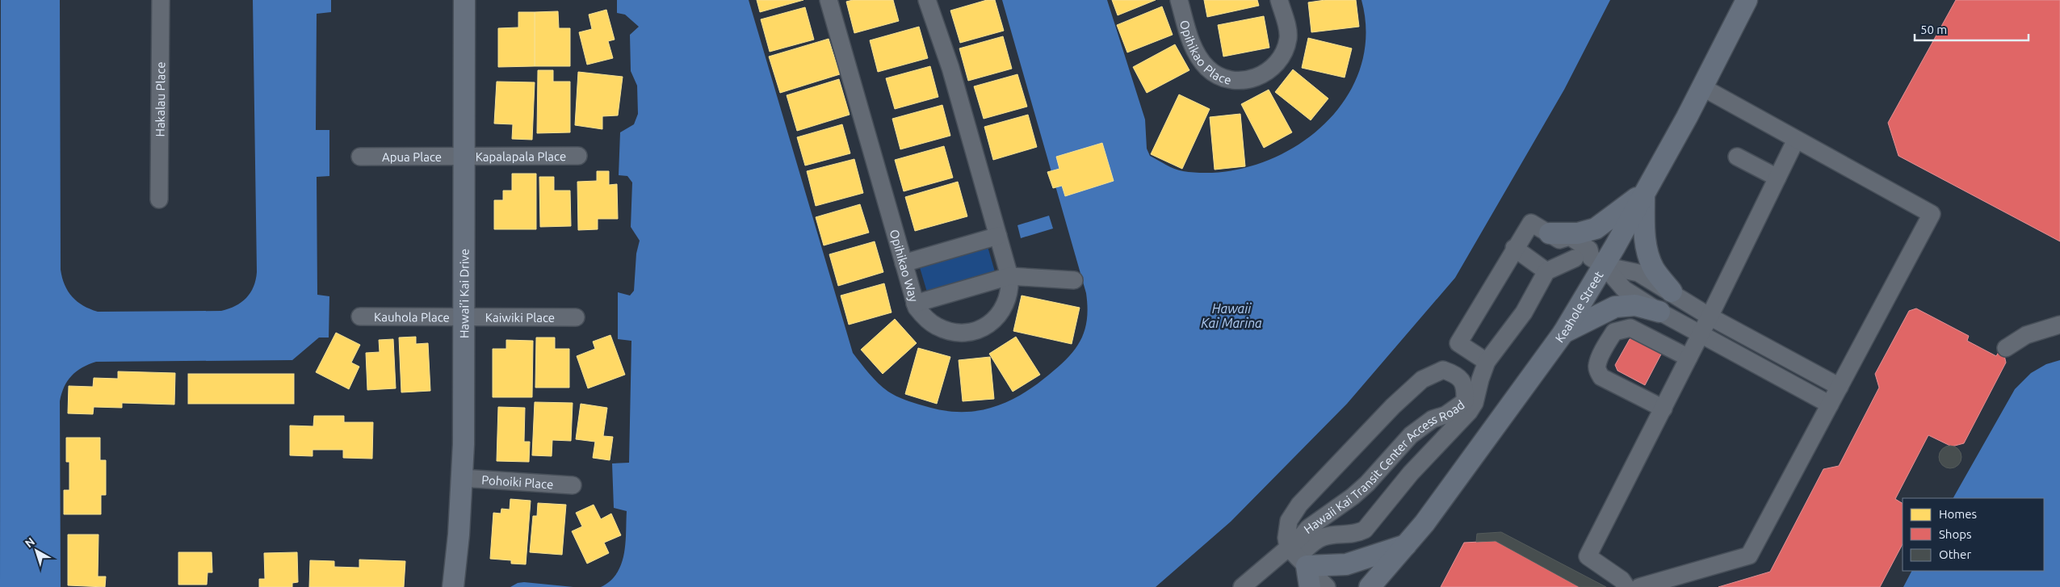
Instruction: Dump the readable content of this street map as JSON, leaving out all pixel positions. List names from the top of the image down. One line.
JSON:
{"streets":{"main road":["Hawai’i Kai Drive","Keahole Street"],"street":["Opihikao Place","Hakalau Place","Kapalapala Place","Apua Place","Opihikao Way","Kauhola Place","Kaiwiki Place","Hawaii Kai Transit Center Access Road","Pohoiki Place"]},"crossings":[["Kapalapala Place","Apua Place"],["Kapalapala Place","Hawai’i Kai Drive"],["Apua Place","Hawai’i Kai Drive"],["Hawai’i Kai Drive","Kauhola Place"],["Hawai’i Kai Drive","Kaiwiki Place"],["Hawai’i Kai Drive","Pohoiki Place"],["Kauhola Place","Kaiwiki Place"]],"water":["Hawaii Kai Marina"],"legend":["Homes","Shops","Other"],"scale_bar":"50 m","north":"top left"}
